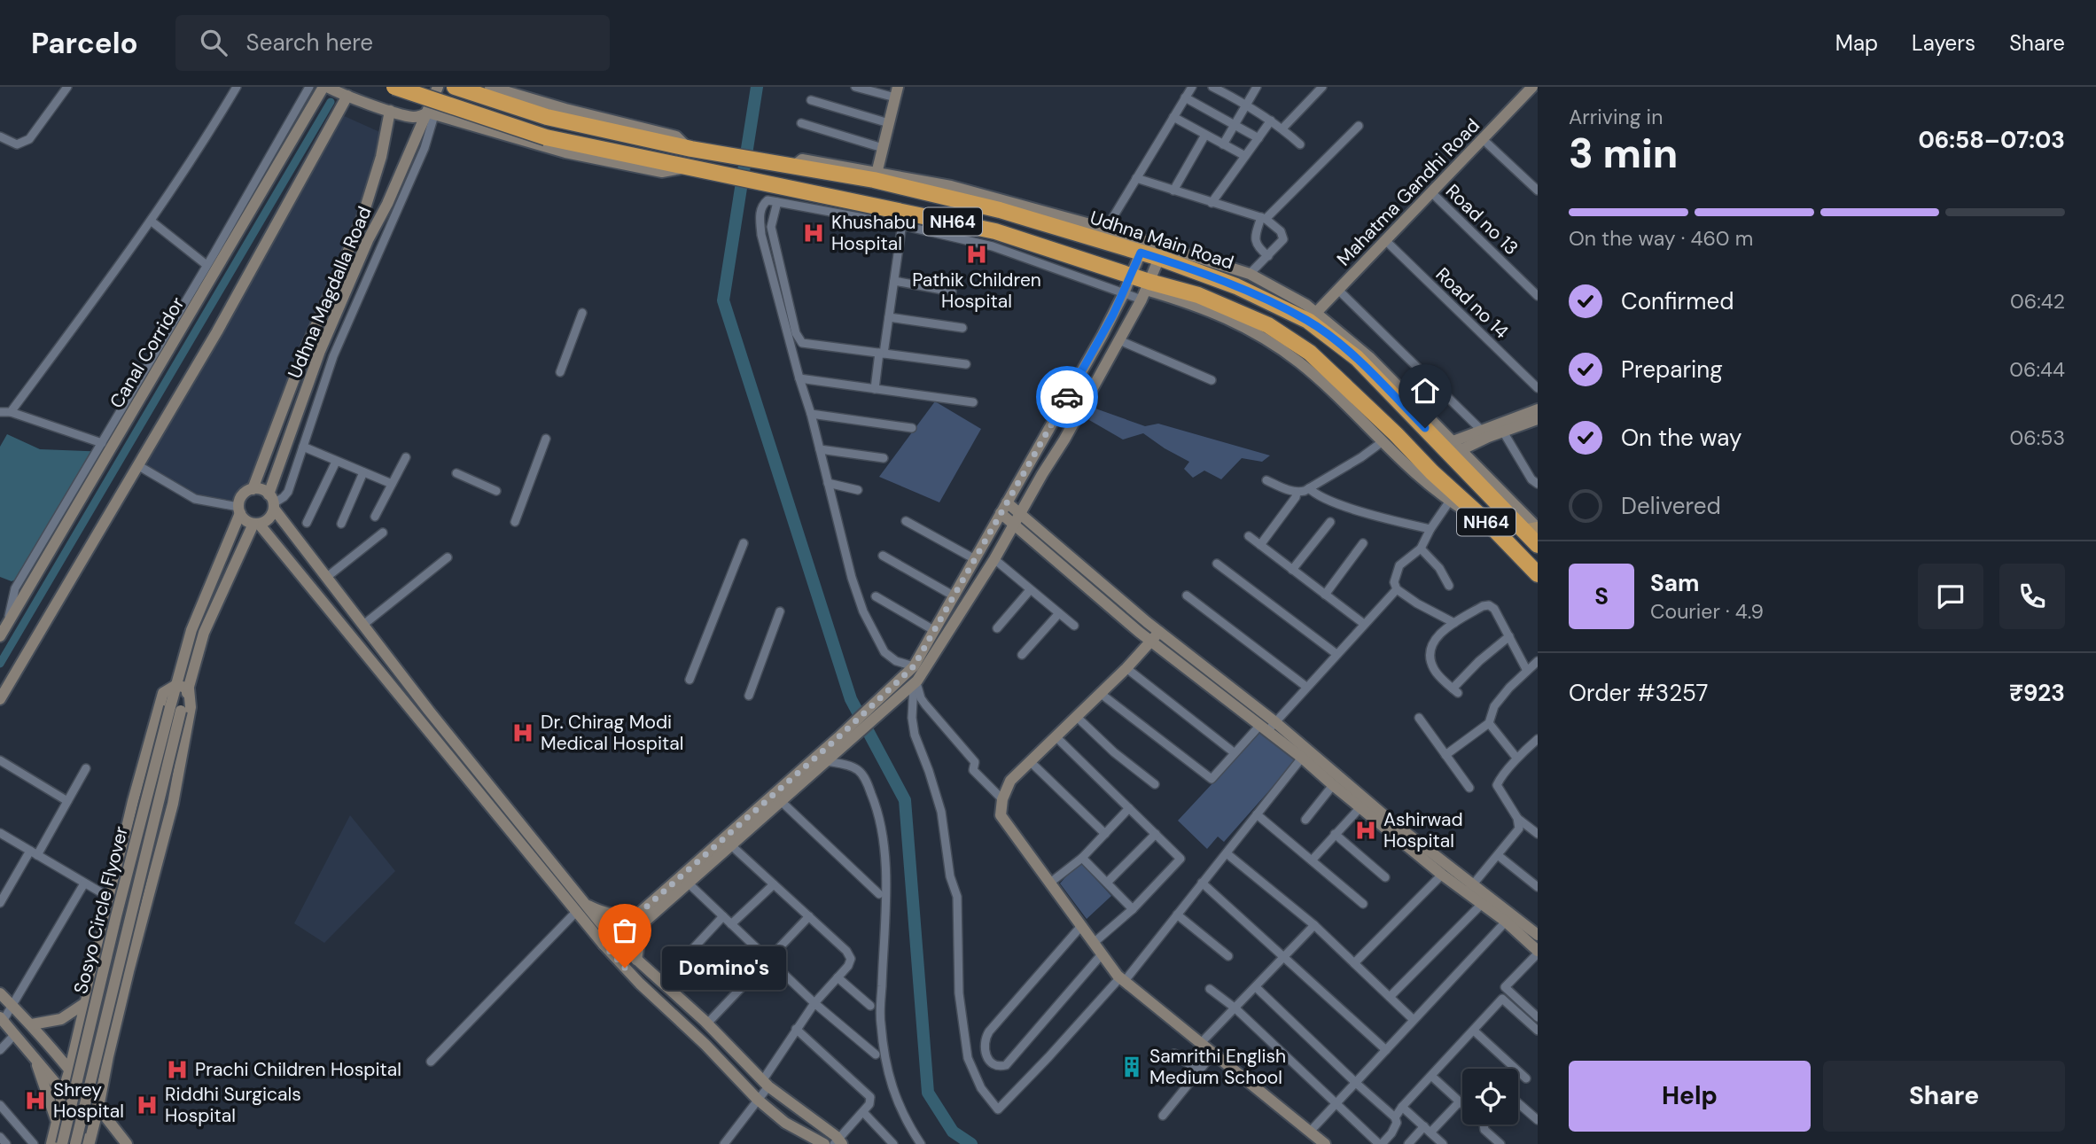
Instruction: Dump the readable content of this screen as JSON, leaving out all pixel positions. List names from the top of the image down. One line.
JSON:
{"streets":{"highway":["NH64","Udhna Main Road"],"street":["Mahatma Gandhi Road","Road no 13","Udhna Magdalla Road","Road no 14","Canal Corridor","Sosyo Circle Flyover"]},"crossings":[["Mahatma Gandhi Road","Road no 13"],["Mahatma Gandhi Road","Udhna Main Road"],["Mahatma Gandhi Road","Road no 14"],["NH64","Udhna Main Road"],["Udhna Magdalla Road","Sosyo Circle Flyover"]],"places":{"hospital":["Khushabu Hospital","Pathik Children Hospital","Dr. Chirag Modi Medical Hospital","Ashirwad Hospital","Prachi Children Hospital","Shrey Hospital","Riddhi Surgicals Hospital"],"other":["Domino's"],"building":["Samrithi English Medium School"]},"page":{"header":"Parcelo","search":"Search here","nav":["Map","Layers","Share"],"heading":["3 min","Arriving in","06:58–07:03"],"panel":["Sam","Courier · 4.9","Order #3257","₹923"],"bar":"On the way · 460 m","list":[["Confirmed","06:42"],["Preparing","06:44"],["On the way","06:53"],"Delivered"],"round":"S","bubble":"Domino's","buttons":["Help","Share"]}}
